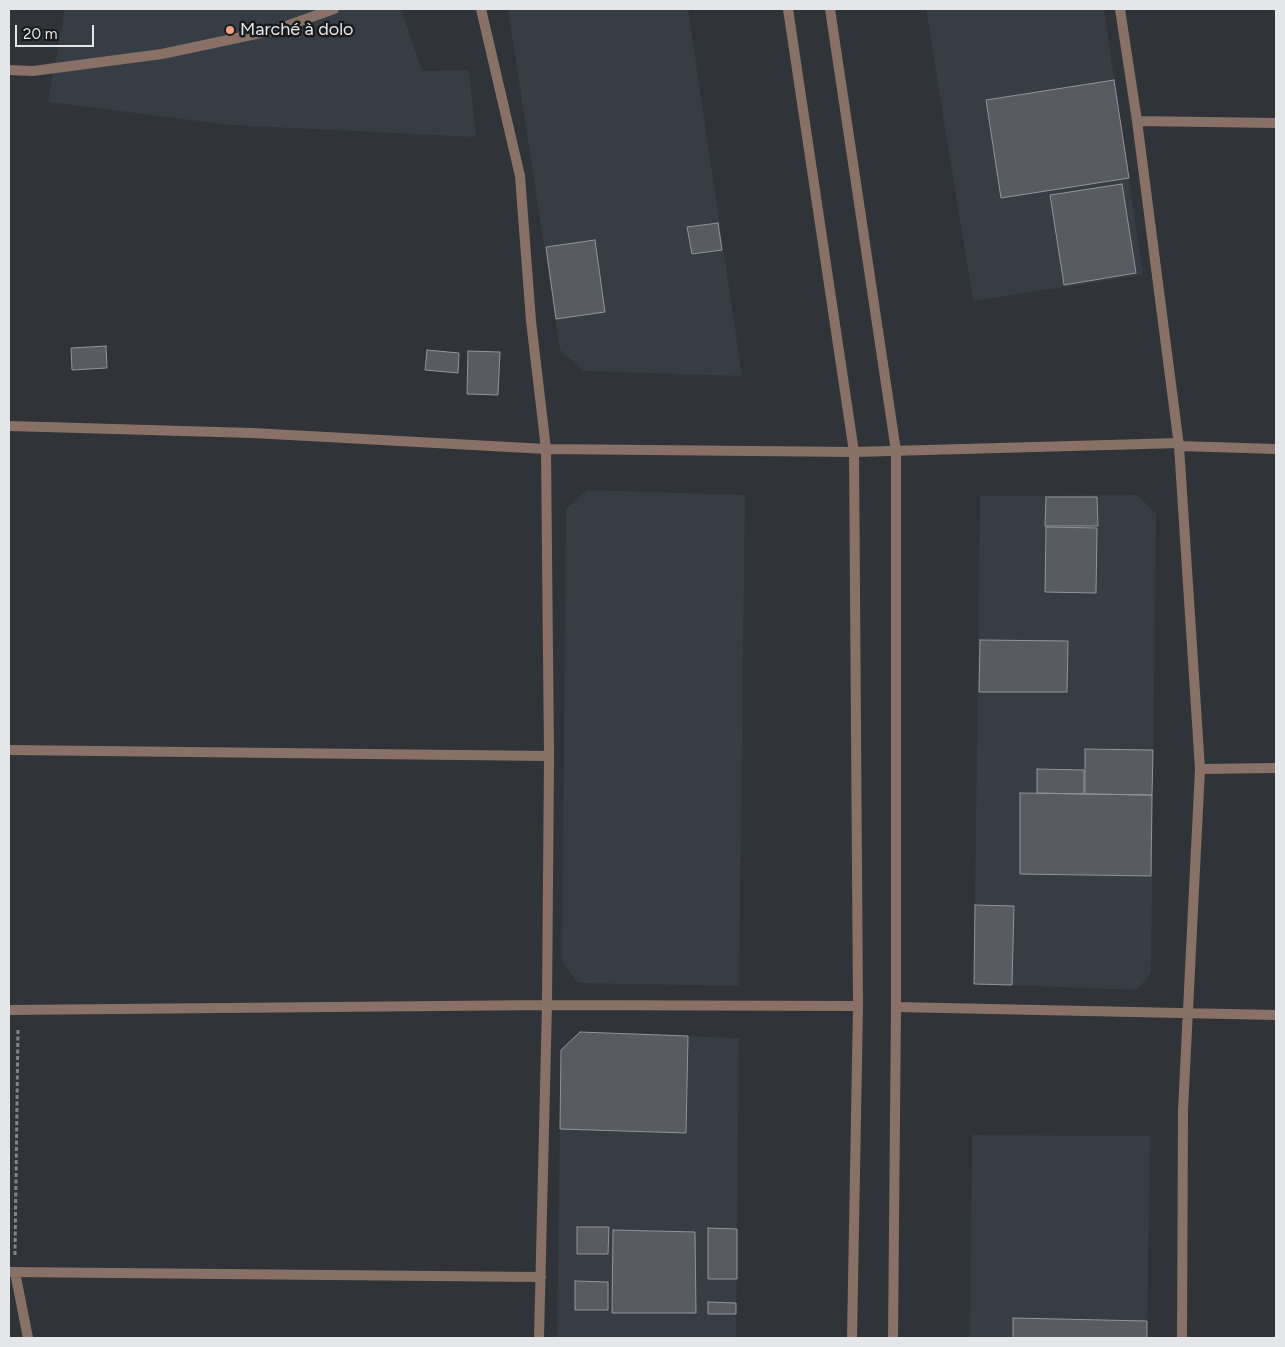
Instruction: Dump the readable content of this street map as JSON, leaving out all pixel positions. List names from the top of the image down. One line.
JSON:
{"places":["Marché à dolo"],"scale_bar":"20 m"}
